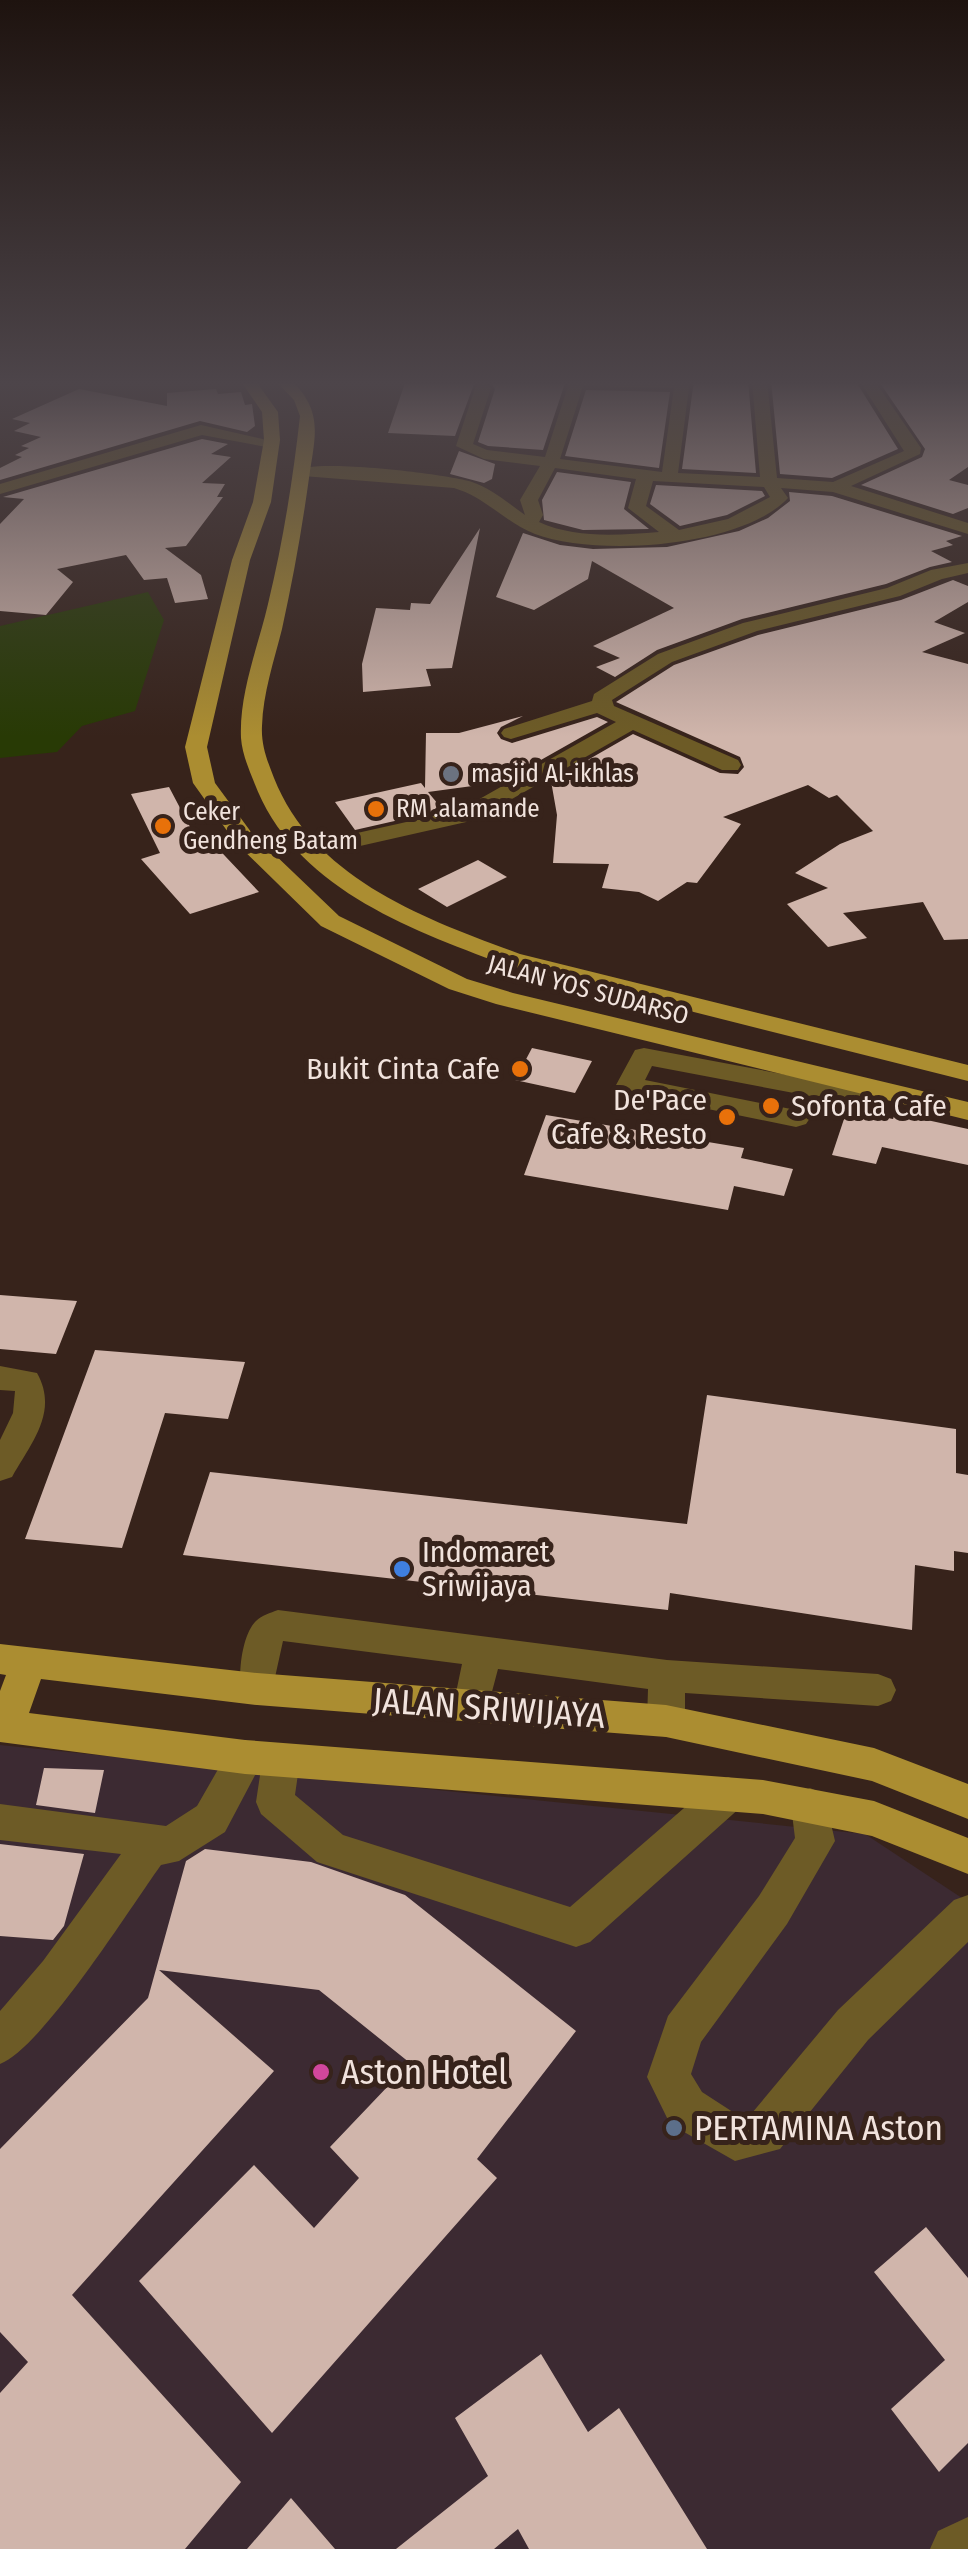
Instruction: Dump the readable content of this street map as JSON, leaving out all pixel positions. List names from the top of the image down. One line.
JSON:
{"streets":{"main road":["JALAN YOS SUDARSO","JALAN SRIWIJAYA"]},"places":["masjid Al-ikhlas","RM .alamande","Ceker Gendheng Batam","Bukit Cinta Cafe","Sofonta Cafe","De'Pace Cafe & Resto","Indomaret Sriwijaya","Aston Hotel","PERTAMINA Aston"]}
